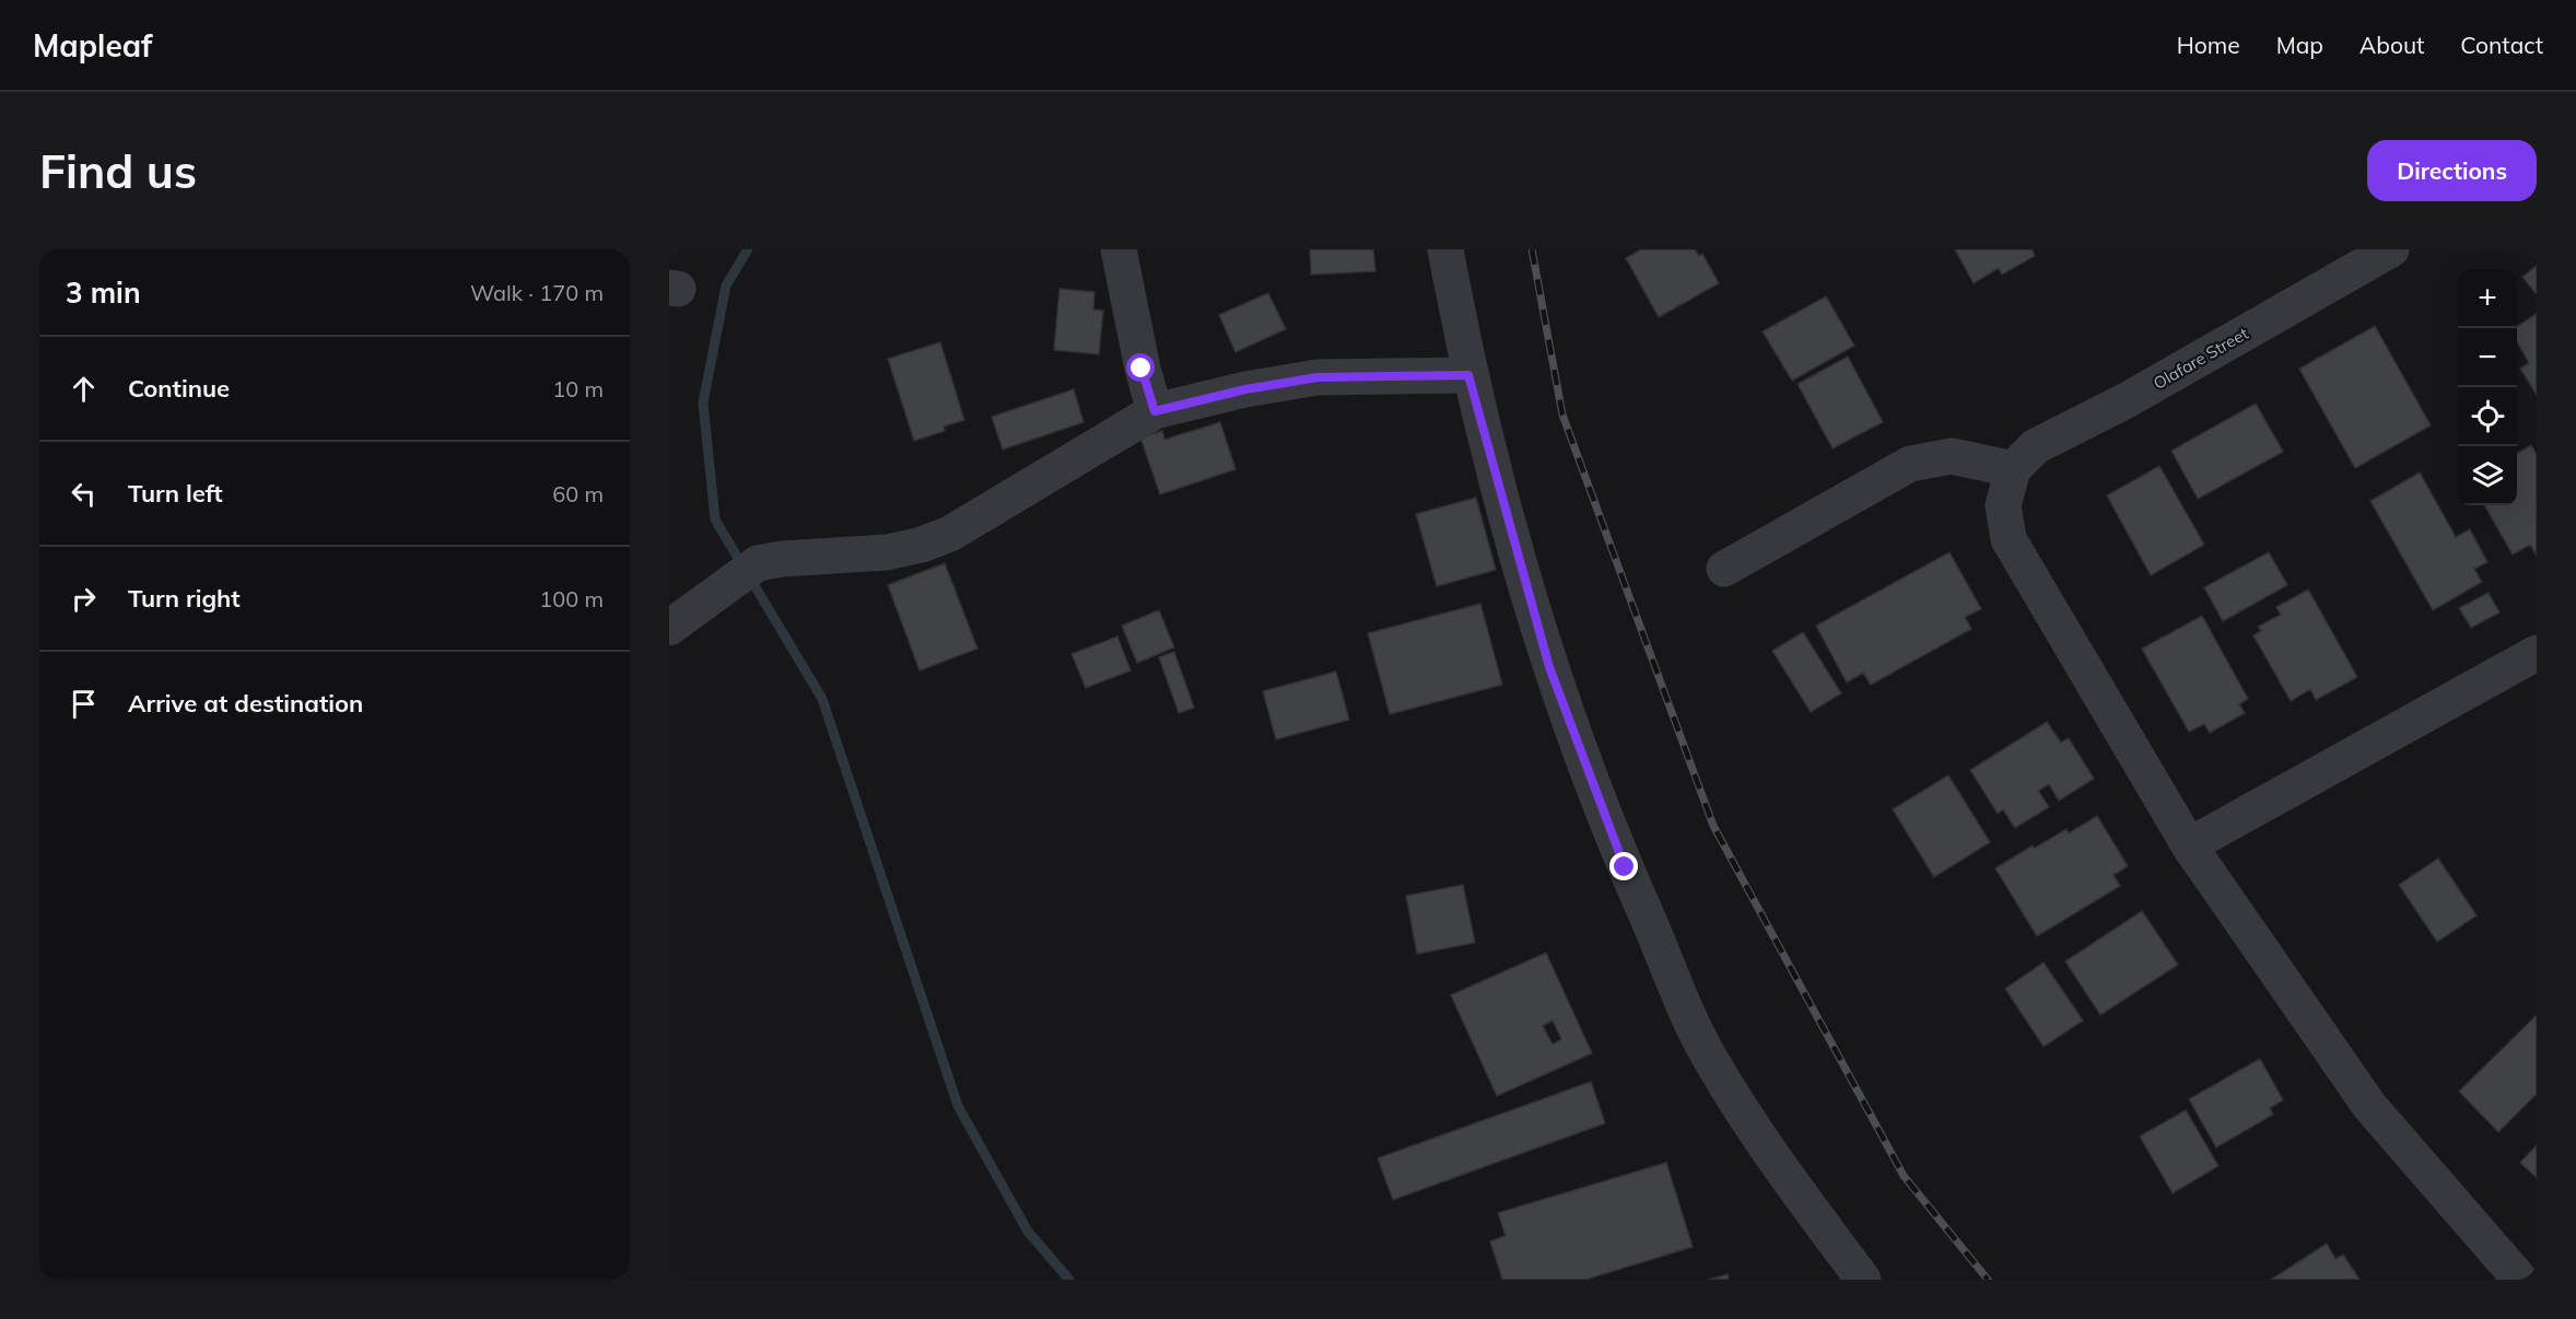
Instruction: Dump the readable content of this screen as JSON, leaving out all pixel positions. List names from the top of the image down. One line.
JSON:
{"streets":{"street":["Olafare Street"]},"page":{"header":"Mapleaf","nav":["Home","Map","About","Contact"],"buttons":"Directions","title":"Find us","heading":["3 min","Walk · 170 m"],"map_buttons":["+","−"],"list":[["Continue","10 m"],["Turn left","60 m"],["Turn right","100 m"],"Arrive at destination"]}}
